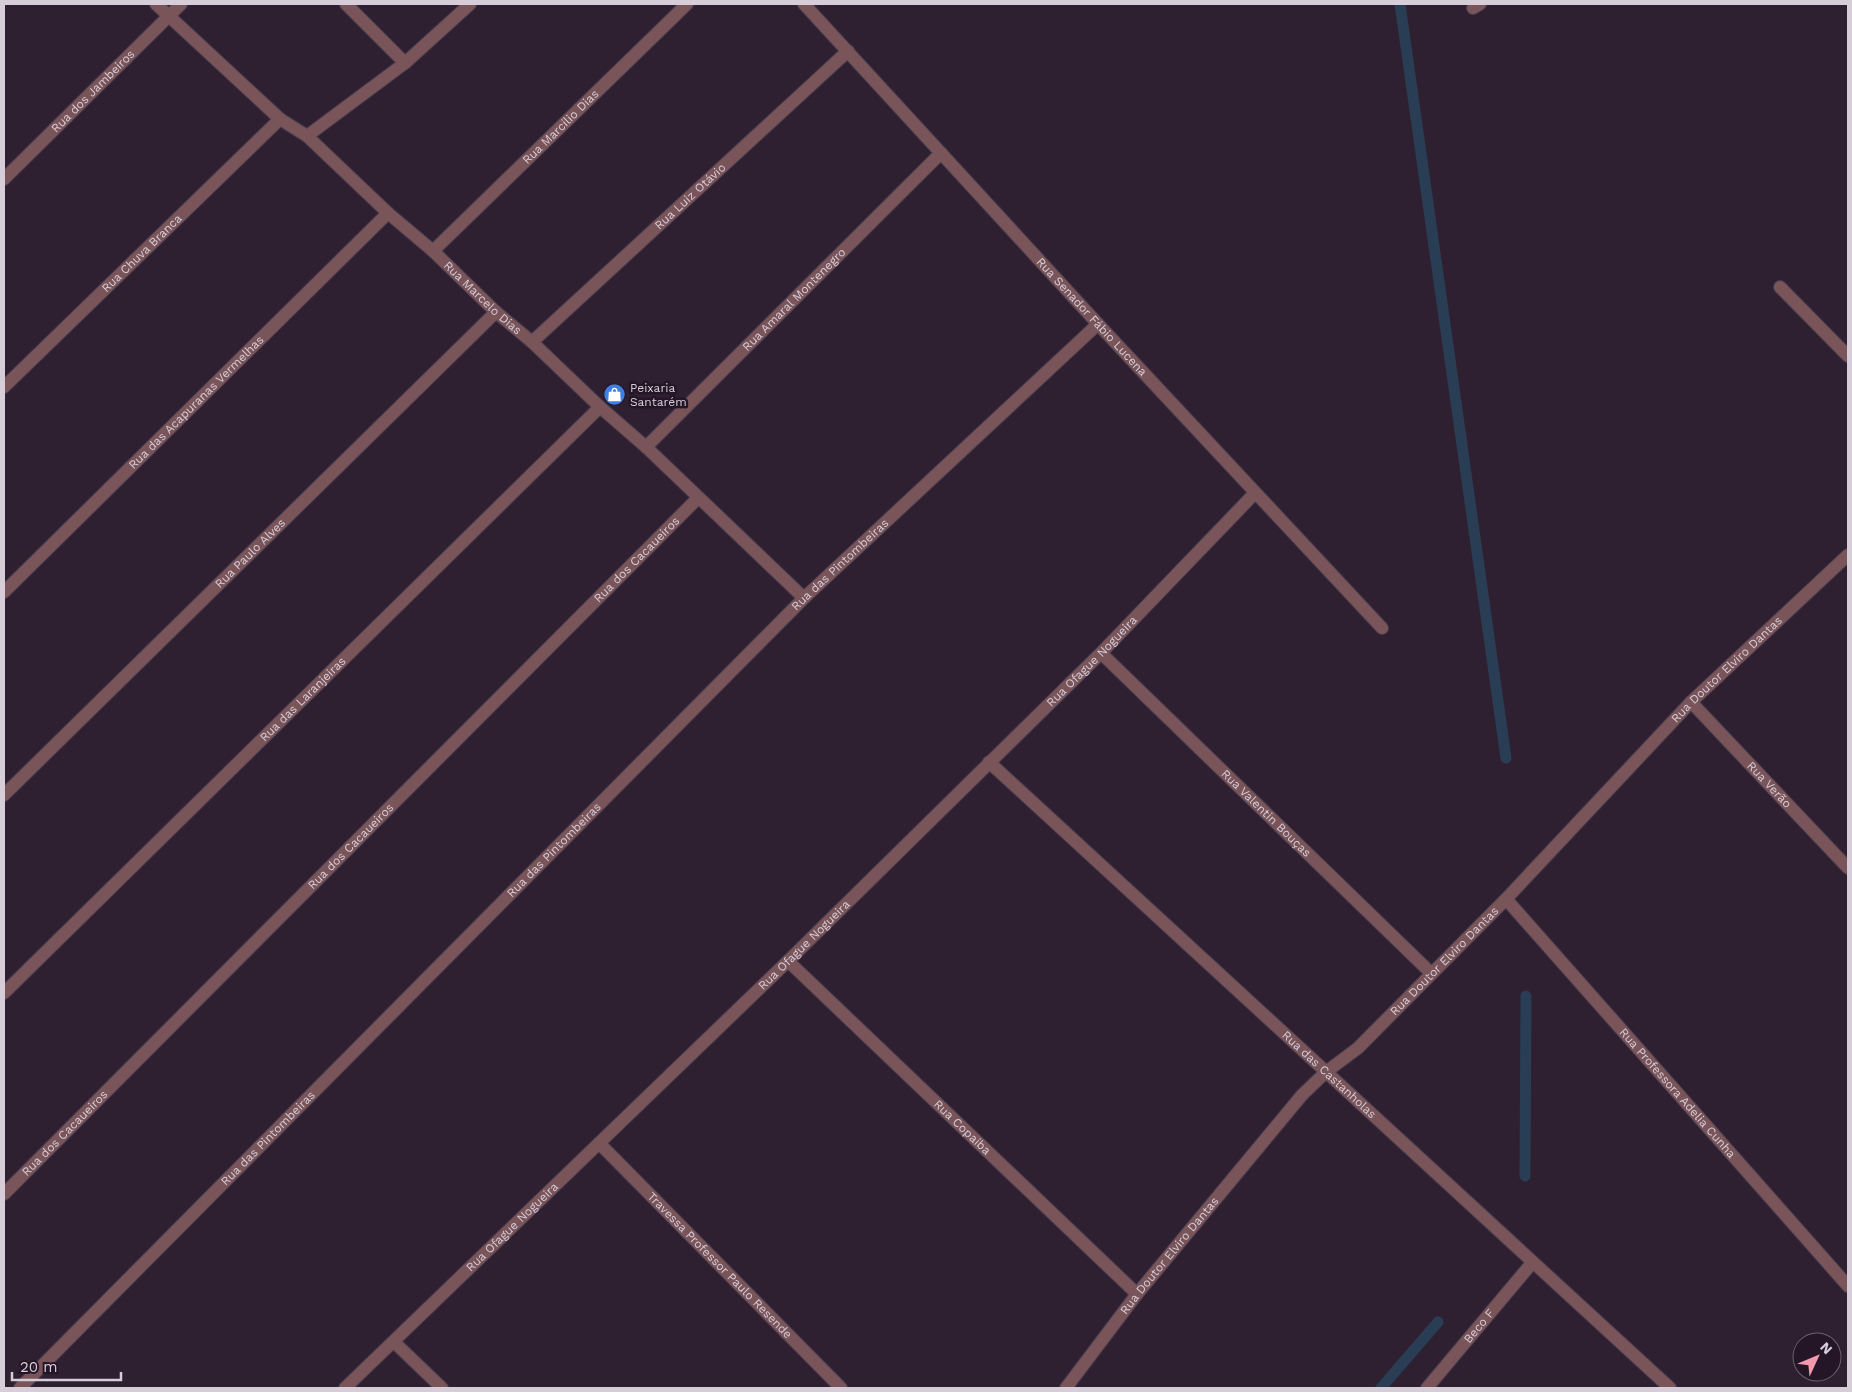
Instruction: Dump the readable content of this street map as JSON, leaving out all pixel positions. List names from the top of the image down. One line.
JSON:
{"streets":{"street":["Rua dos Jambeiros","Rua Marcílio Dias","Rua Luiz Otávio","Rua Chuva Branca","Rua Marcelo Dias","Rua Amaral Montenegro","Rua Senador Fábio Lucena","Rua das Acapuranas Vermelhas","Rua Paulo Alves","Rua dos Cacaueiros","Rua das Pintombeiras","Rua Ofague Nogueira","Rua Doutor Elviro Dantas","Rua das Laranjeiras","Rua Verão","Rua Valentin Bouças","Rua das Castanholas","Rua Professora Adelia Cunha","Rua Copaiba","Travessa Professor Paulo Resende","Beco F"]},"crossings":[["Rua dos Jambeiros","Rua Marcelo Dias"],["Rua Marcílio Dias","Rua Marcelo Dias"],["Rua Luiz Otávio","Rua Marcelo Dias"],["Rua Luiz Otávio","Rua Senador Fábio Lucena"],["Rua Chuva Branca","Rua Marcelo Dias"],["Rua Marcelo Dias","Rua Amaral Montenegro"],["Rua Marcelo Dias","Rua das Acapuranas Vermelhas"],["Rua Marcelo Dias","Rua Paulo Alves"],["Rua Marcelo Dias","Rua dos Cacaueiros"],["Rua Marcelo Dias","Rua das Pintombeiras"],["Rua Marcelo Dias","Rua das Laranjeiras"],["Rua Amaral Montenegro","Rua Senador Fábio Lucena"],["Rua Senador Fábio Lucena","Rua das Pintombeiras"],["Rua Senador Fábio Lucena","Rua Ofague Nogueira"],["Rua Ofague Nogueira","Rua Valentin Bouças"],["Rua Ofague Nogueira","Rua das Castanholas"],["Rua Ofague Nogueira","Rua Copaiba"],["Rua Ofague Nogueira","Travessa Professor Paulo Resende"],["Rua Doutor Elviro Dantas","Rua Verão"],["Rua Doutor Elviro Dantas","Rua Valentin Bouças"],["Rua Doutor Elviro Dantas","Rua das Castanholas"],["Rua Doutor Elviro Dantas","Rua Professora Adelia Cunha"],["Rua Doutor Elviro Dantas","Rua Copaiba"],["Rua das Castanholas","Beco F"]],"places":{"shop":["Peixaria Santarém"]},"scale_bar":"20 m","north":"top right"}
